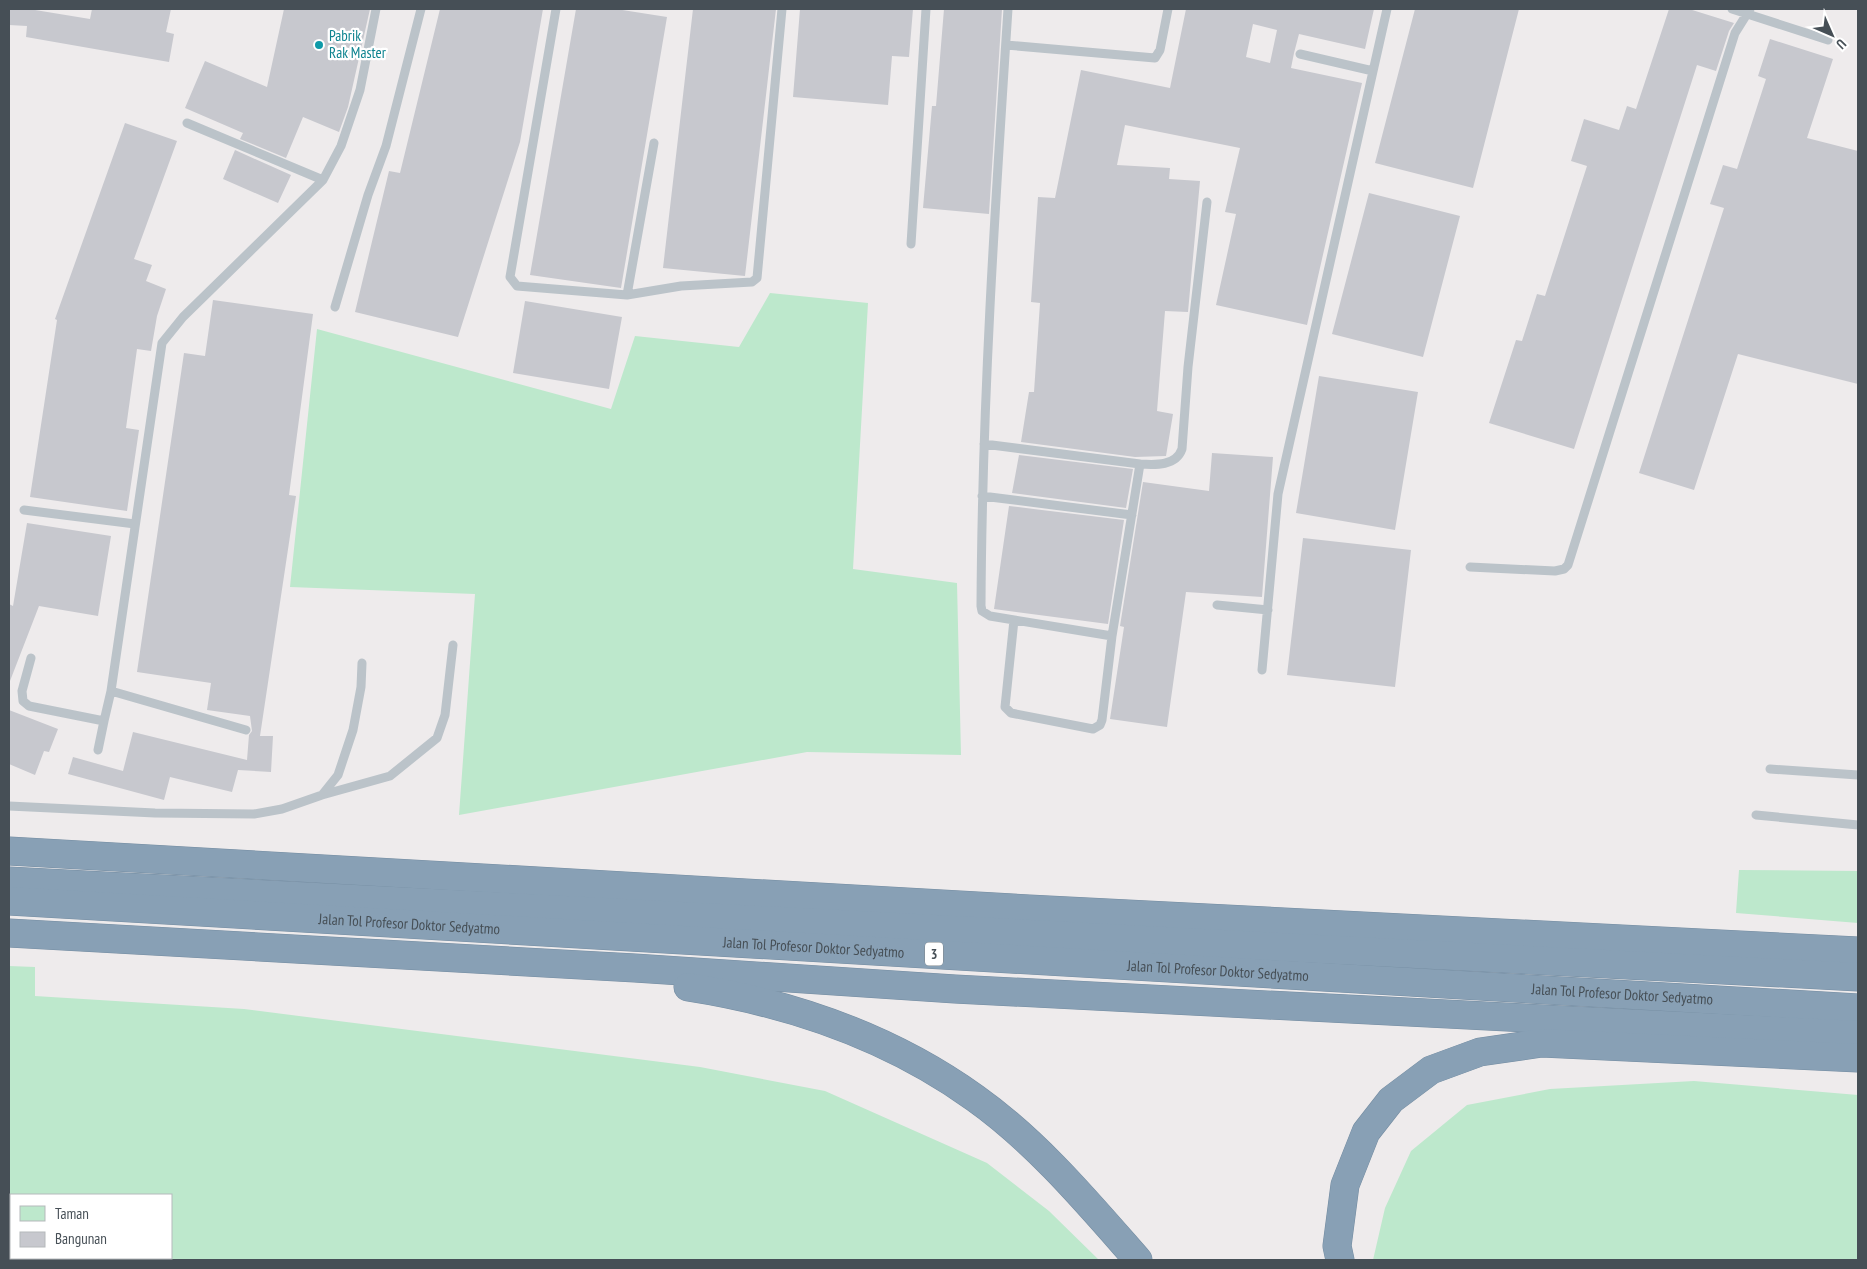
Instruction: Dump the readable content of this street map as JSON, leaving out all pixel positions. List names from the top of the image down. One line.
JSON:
{"streets":{"highway":["Jalan Tol Profesor Doktor Sedyatmo","3"]},"places":["Pabrik Rak Master"],"legend":["Taman","Bangunan"],"north":"bottom right"}
